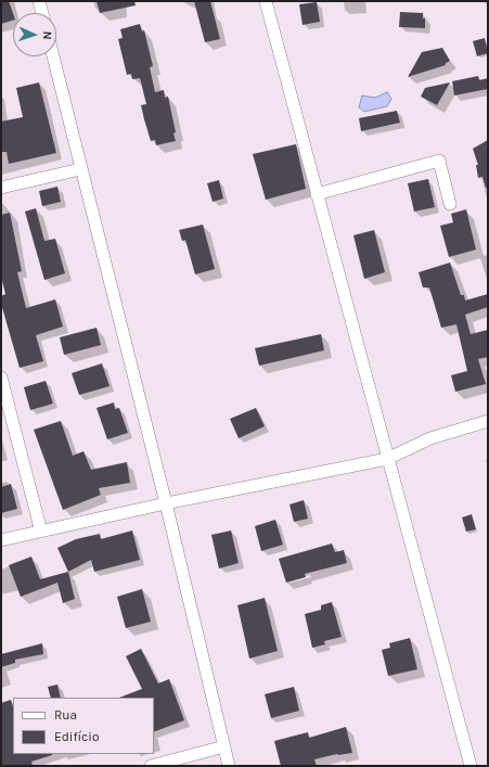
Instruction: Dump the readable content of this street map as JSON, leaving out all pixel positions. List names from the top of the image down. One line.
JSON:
{"legend":["Rua","Edifício"],"north":"right"}
